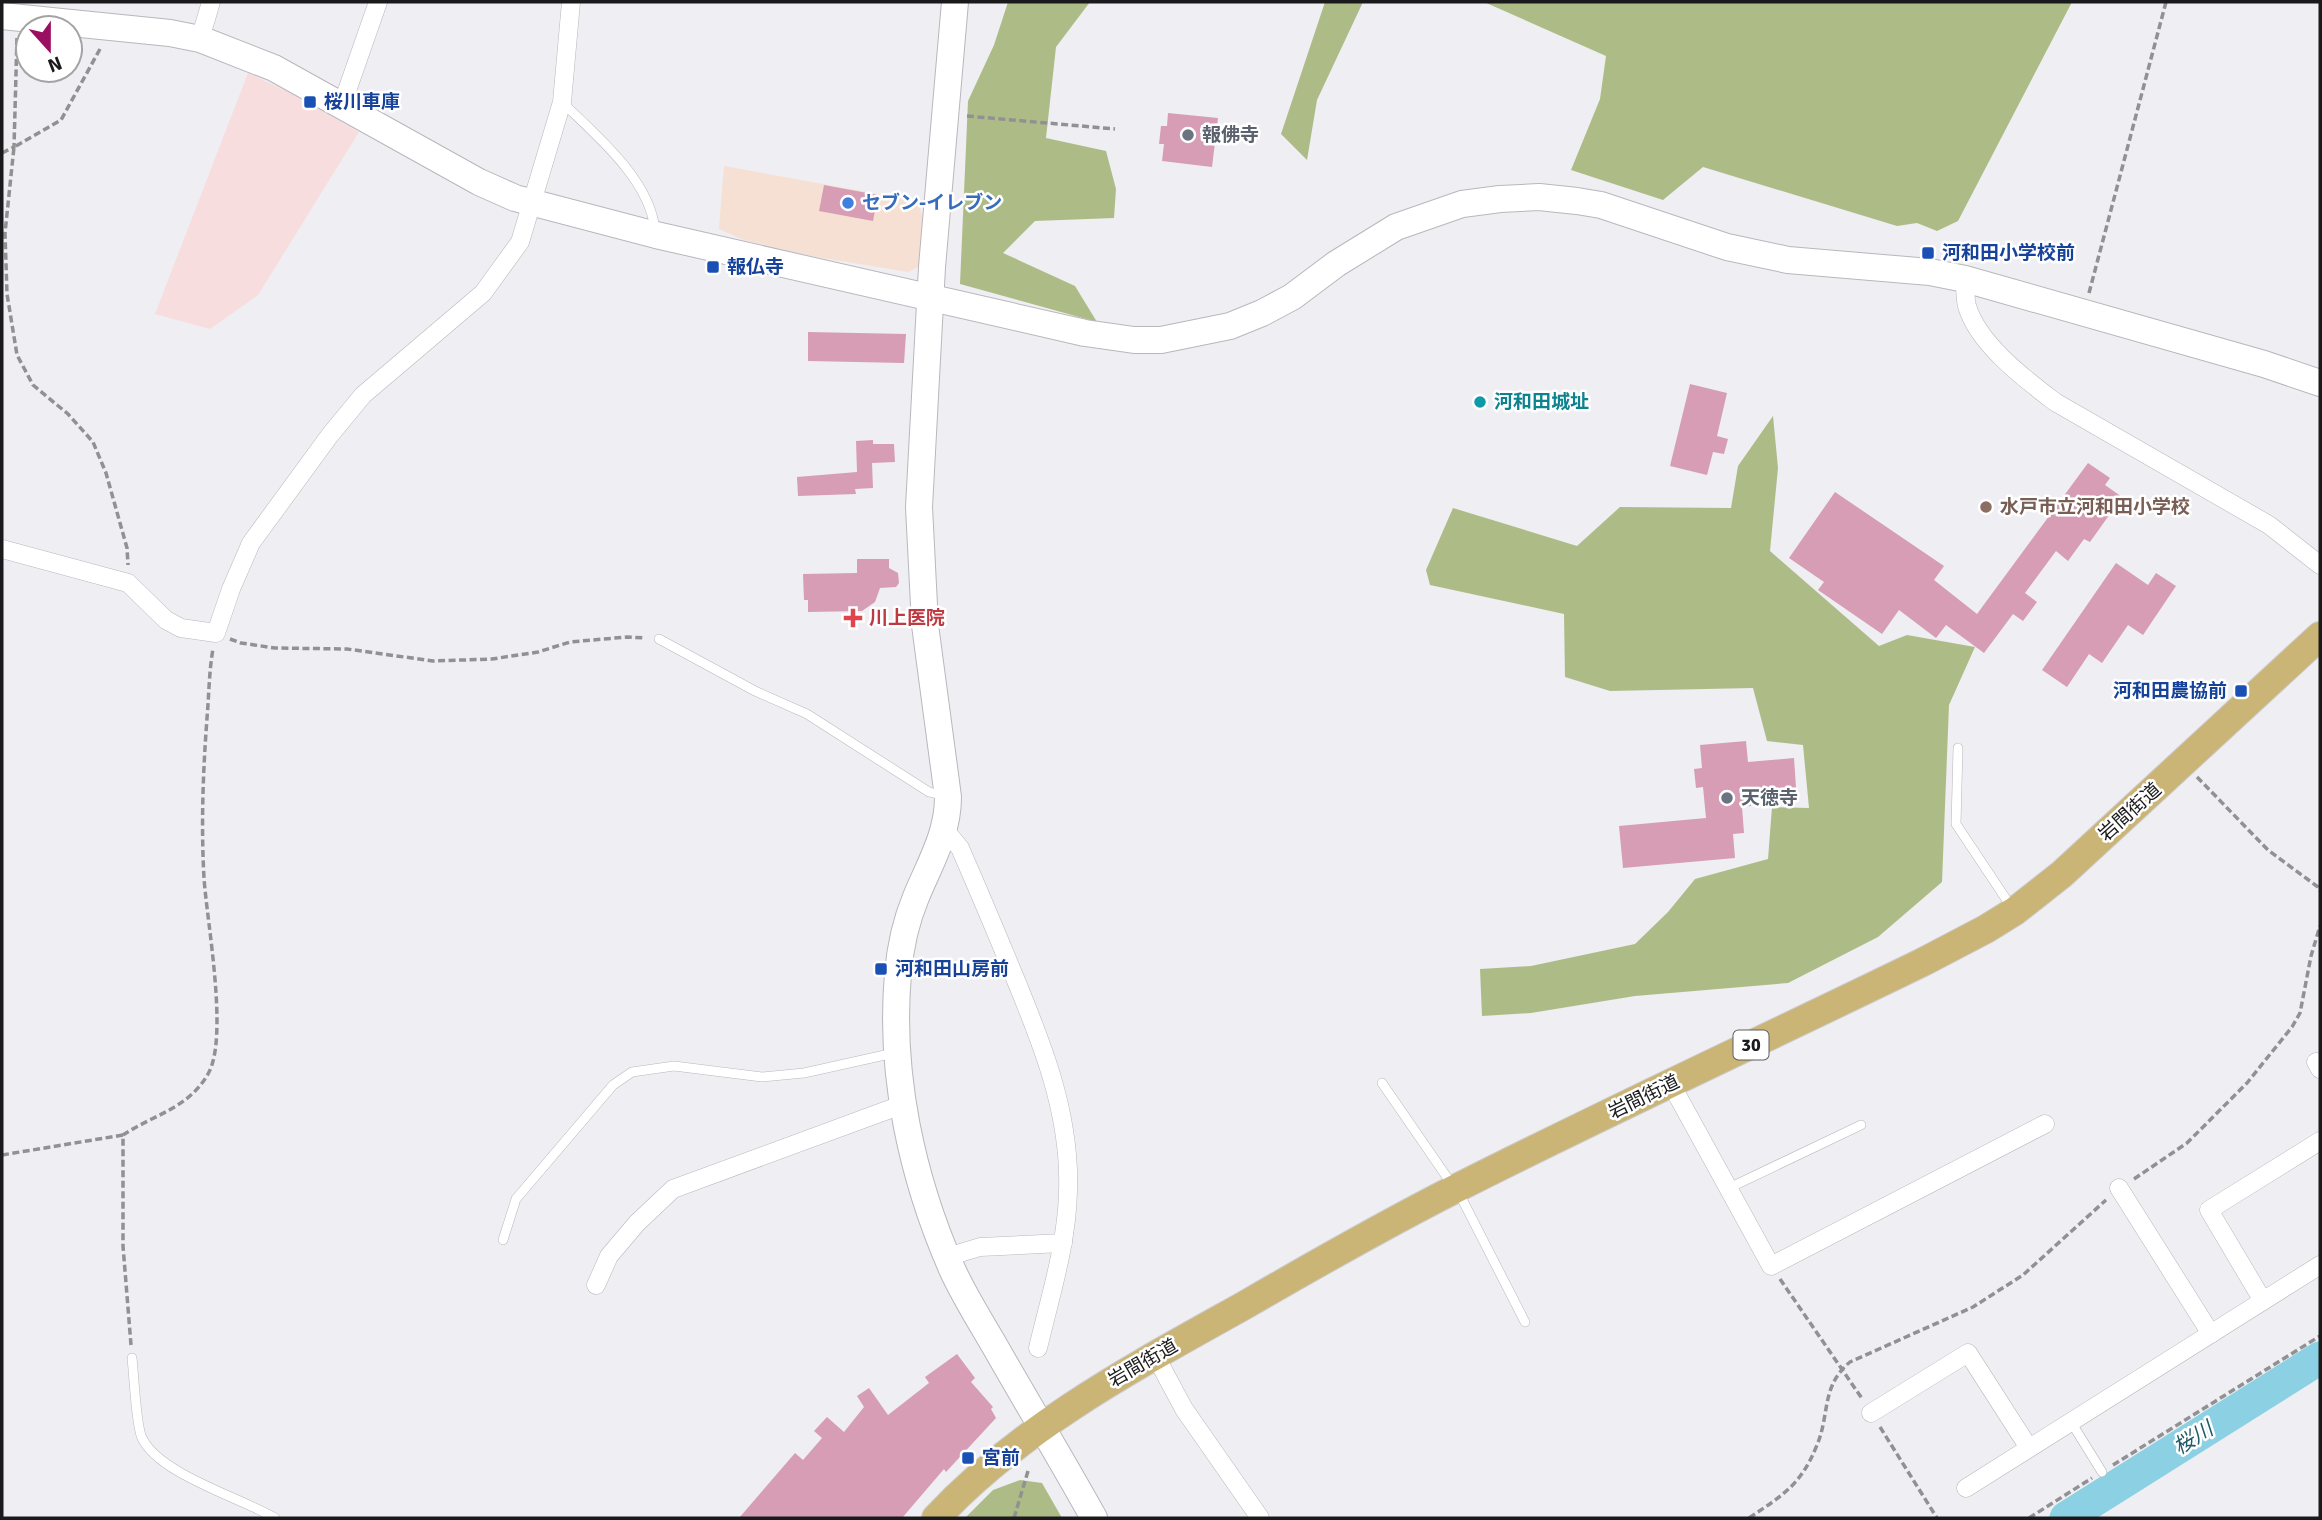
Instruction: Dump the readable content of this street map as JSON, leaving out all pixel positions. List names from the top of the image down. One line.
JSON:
{"streets":{"main road":["岩間街道","30"]},"water":["桜川"],"places":{"transit":["桜川車庫","河和田小学校前","報仏寺","河和田農協前","河和田山房前","宮前"],"other":["報佛寺","セブン-イレブン","河和田城址","水戸市立河和田小学校","天徳寺"],"health":["川上医院"]},"north":"bottom"}
